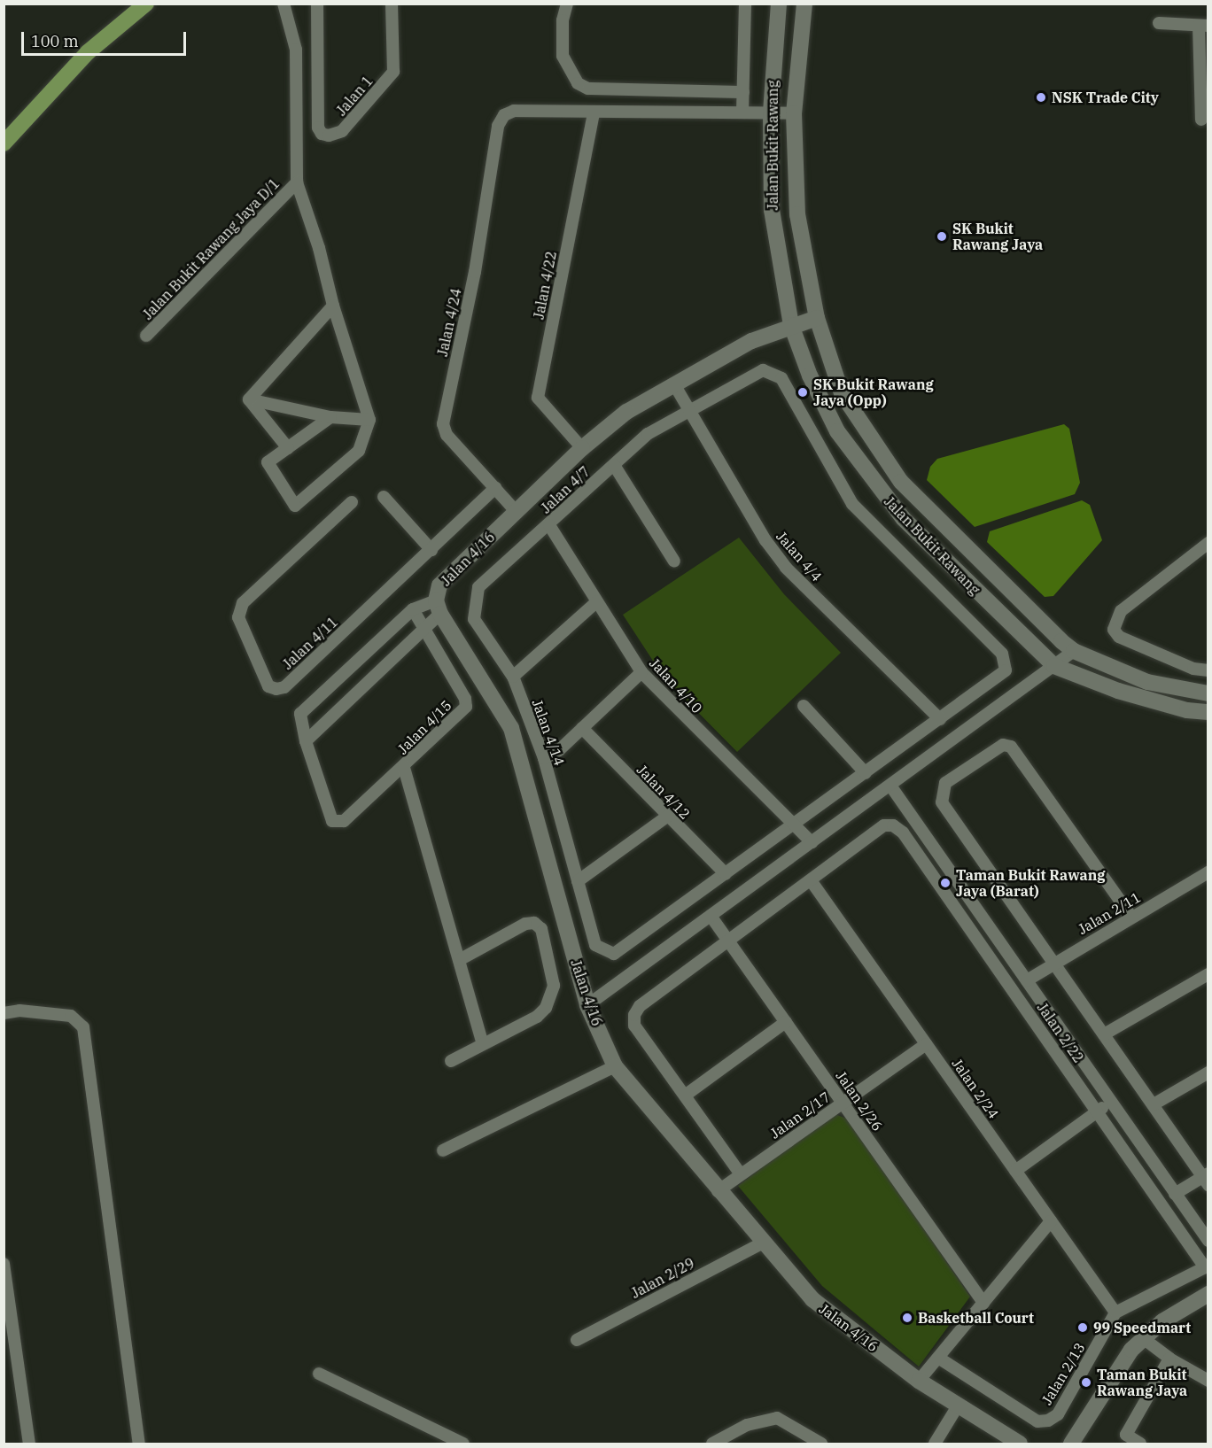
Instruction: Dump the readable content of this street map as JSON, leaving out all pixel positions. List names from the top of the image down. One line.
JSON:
{"streets":{"street":["Jalan 1","Jalan Bukit Rawang","Jalan Bukit Rawang Jaya D/1","Jalan 4/22","Jalan 4/24","Jalan 4/7","Jalan 4/4","Jalan 4/16","Jalan 4/11","Jalan 4/10","Jalan 4/15","Jalan 4/14","Jalan 4/12","Jalan 2/11","Jalan 2/22","Jalan 2/24","Jalan 2/26","Jalan 2/17","Jalan 2/29","Jalan 2/13"]},"crossings":[["Jalan Bukit Rawang","Jalan 4/16"],["Jalan 4/22","Jalan 4/24"],["Jalan 4/22","Jalan 4/16"],["Jalan 4/24","Jalan 4/16"],["Jalan 4/24","Jalan 4/11"],["Jalan 4/7","Jalan 4/4"],["Jalan 4/7","Jalan 4/10"],["Jalan 4/7","Jalan 4/14"],["Jalan 4/4","Jalan 4/16"],["Jalan 4/16","Jalan 2/17"],["Jalan 4/16","Jalan 2/29"],["Jalan 4/14","Jalan 4/12"],["Jalan 2/22","Jalan 2/24"],["Jalan 2/24","Jalan 2/17"],["Jalan 2/24","Jalan 2/13"],["Jalan 2/26","Jalan 2/17"]],"places":["NSK Trade City","SK Bukit Rawang Jaya","SK Bukit Rawang Jaya (Opp)","Taman Bukit Rawang Jaya (Barat)","Basketball Court","99 Speedmart","Taman Bukit Rawang Jaya"],"scale_bar":"100 m"}
